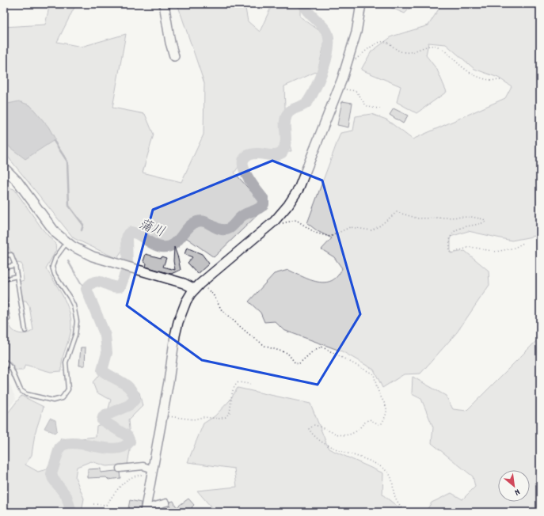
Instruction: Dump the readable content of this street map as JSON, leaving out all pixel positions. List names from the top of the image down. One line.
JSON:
{"water":["蒲川"],"north":"bottom right"}
